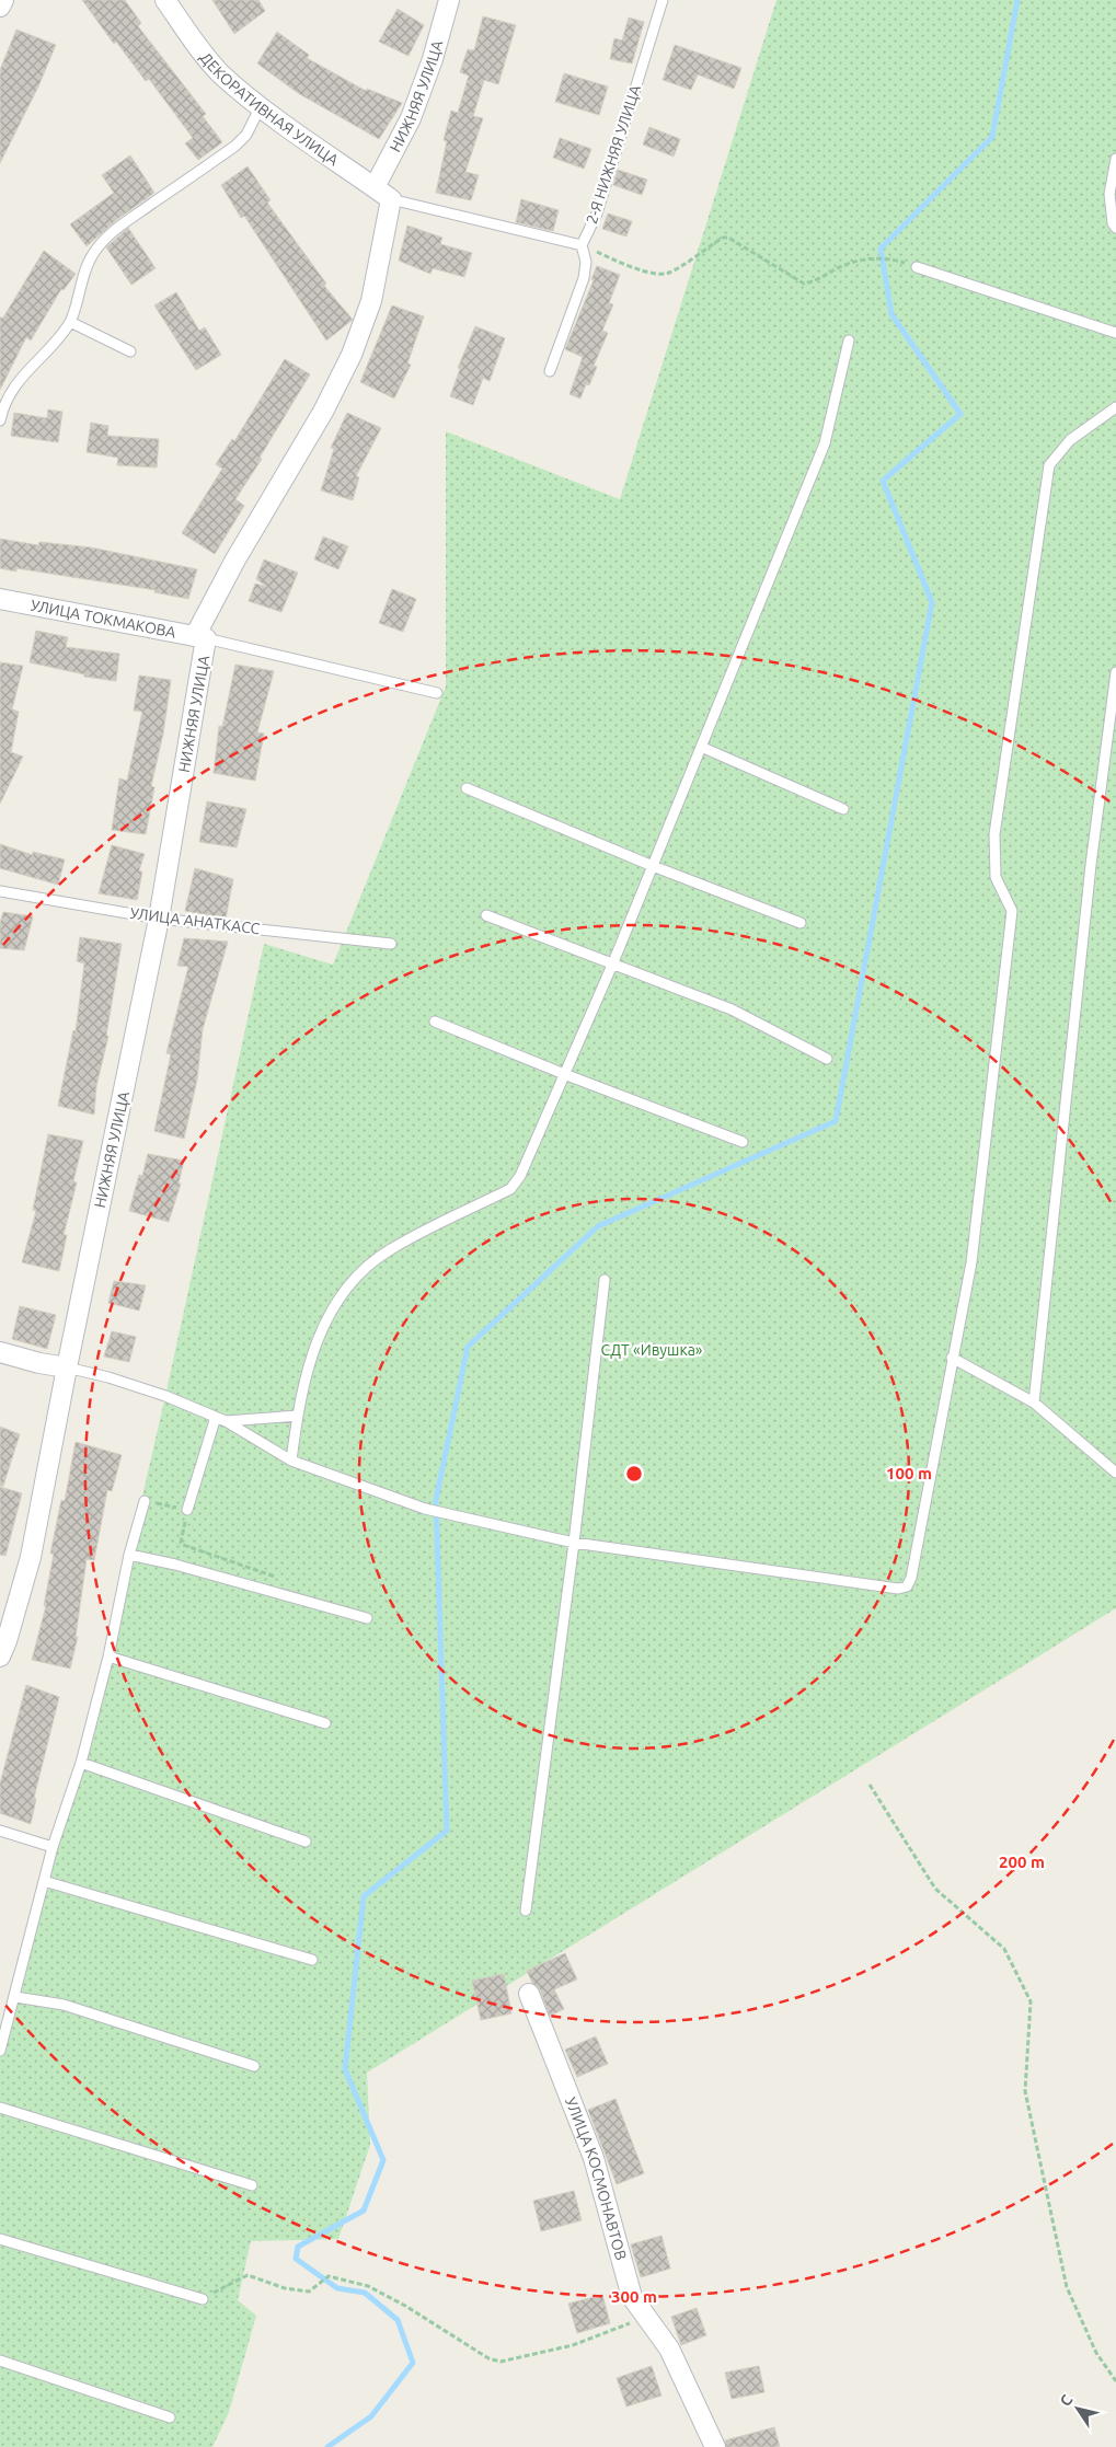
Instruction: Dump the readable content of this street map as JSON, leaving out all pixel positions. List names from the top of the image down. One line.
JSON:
{"streets":{"street":["НИЖНЯЯ УЛИЦА","ДЕКОРАТИВНАЯ УЛИЦА","УЛИЦА ТОКМАКОВА","УЛИЦА КОСМОНАВТОВ"],"lane":["2-Я НИЖНЯЯ УЛИЦА","УЛИЦА АНАТКАСС"]},"crossings":[["НИЖНЯЯ УЛИЦА","ДЕКОРАТИВНАЯ УЛИЦА"],["НИЖНЯЯ УЛИЦА","УЛИЦА ТОКМАКОВА"],["НИЖНЯЯ УЛИЦА","УЛИЦА АНАТКАСС"]],"parks":["СДТ «Ивушка»"],"north":"top left","rings":["100 m","200 m","300 m"]}
